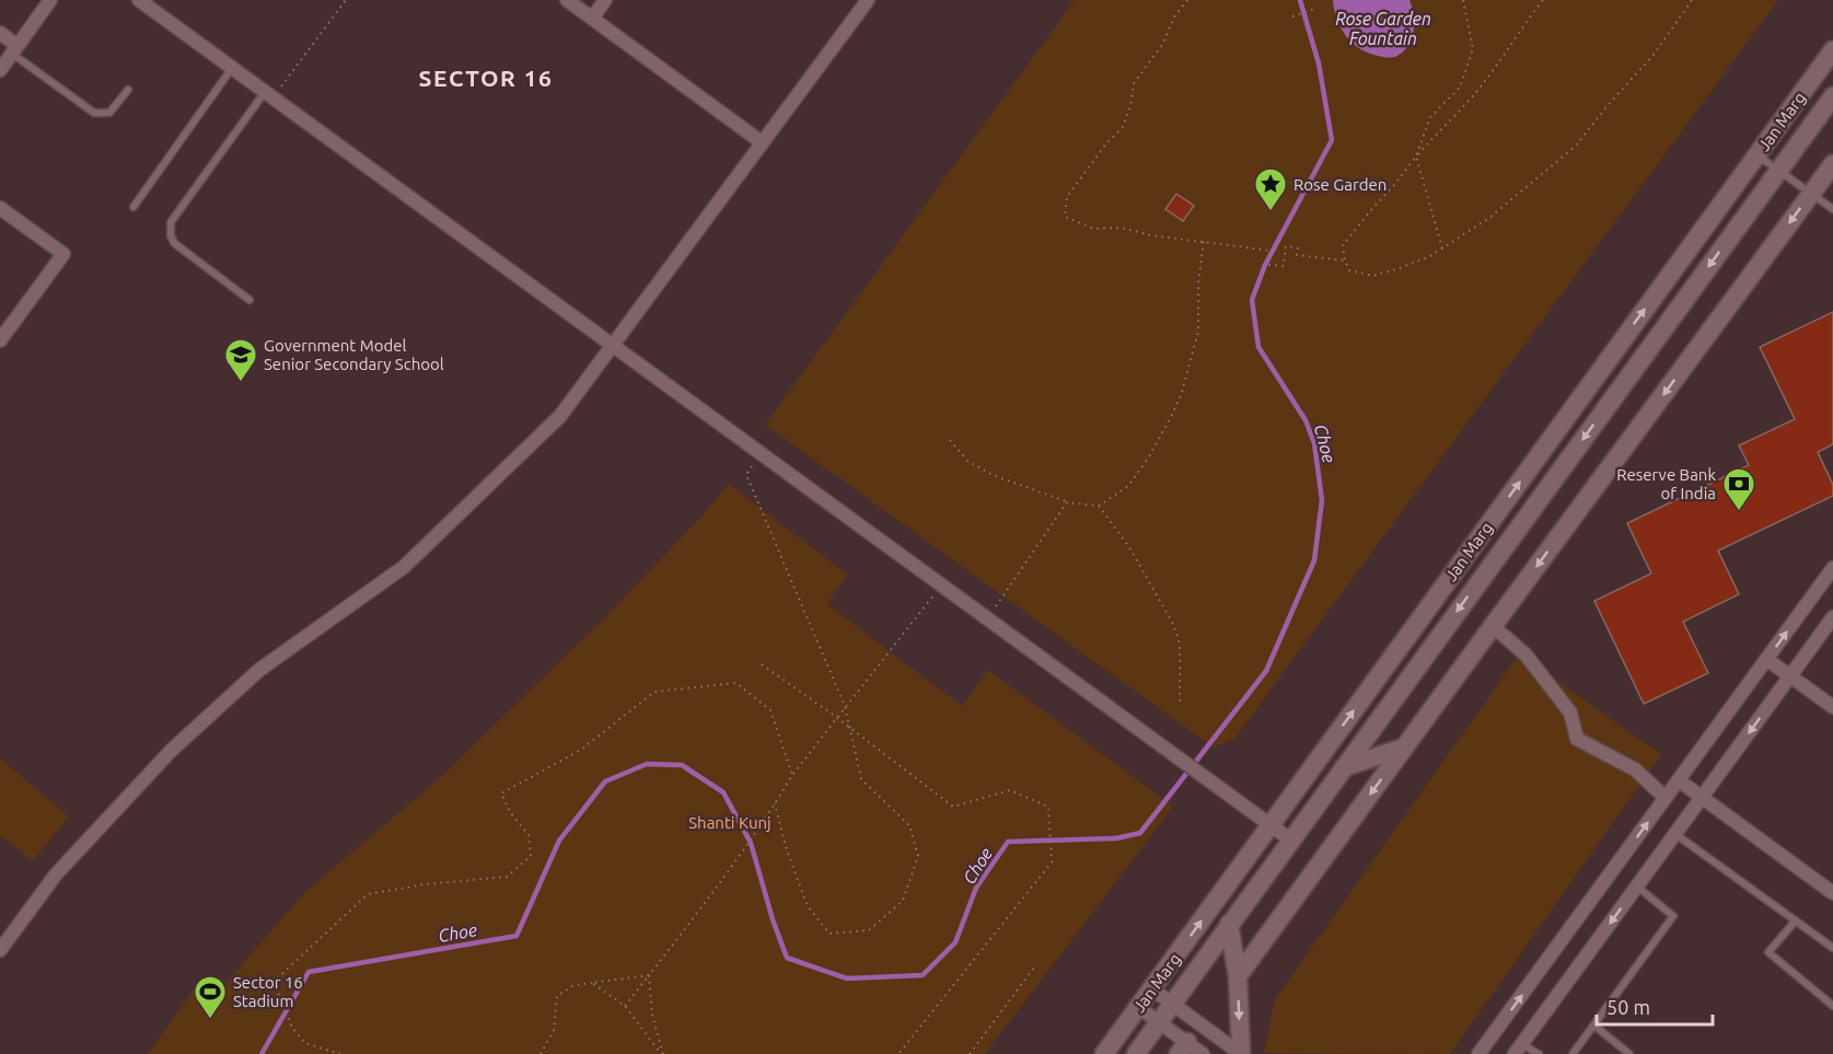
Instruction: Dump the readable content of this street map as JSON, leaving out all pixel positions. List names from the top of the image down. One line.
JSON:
{"streets":{"main road":["Jan Marg"]},"districts":["SECTOR 16"],"water":["Rose Garden Fountain","Choe"],"parks":["Shanti Kunj"],"places":{"place":["Rose Garden"],"school or university":["Government Model Senior Secondary School"],"bank":["Reserve Bank of India"],"sports":["Sector 16 Stadium"]},"scale_bar":"50 m"}
